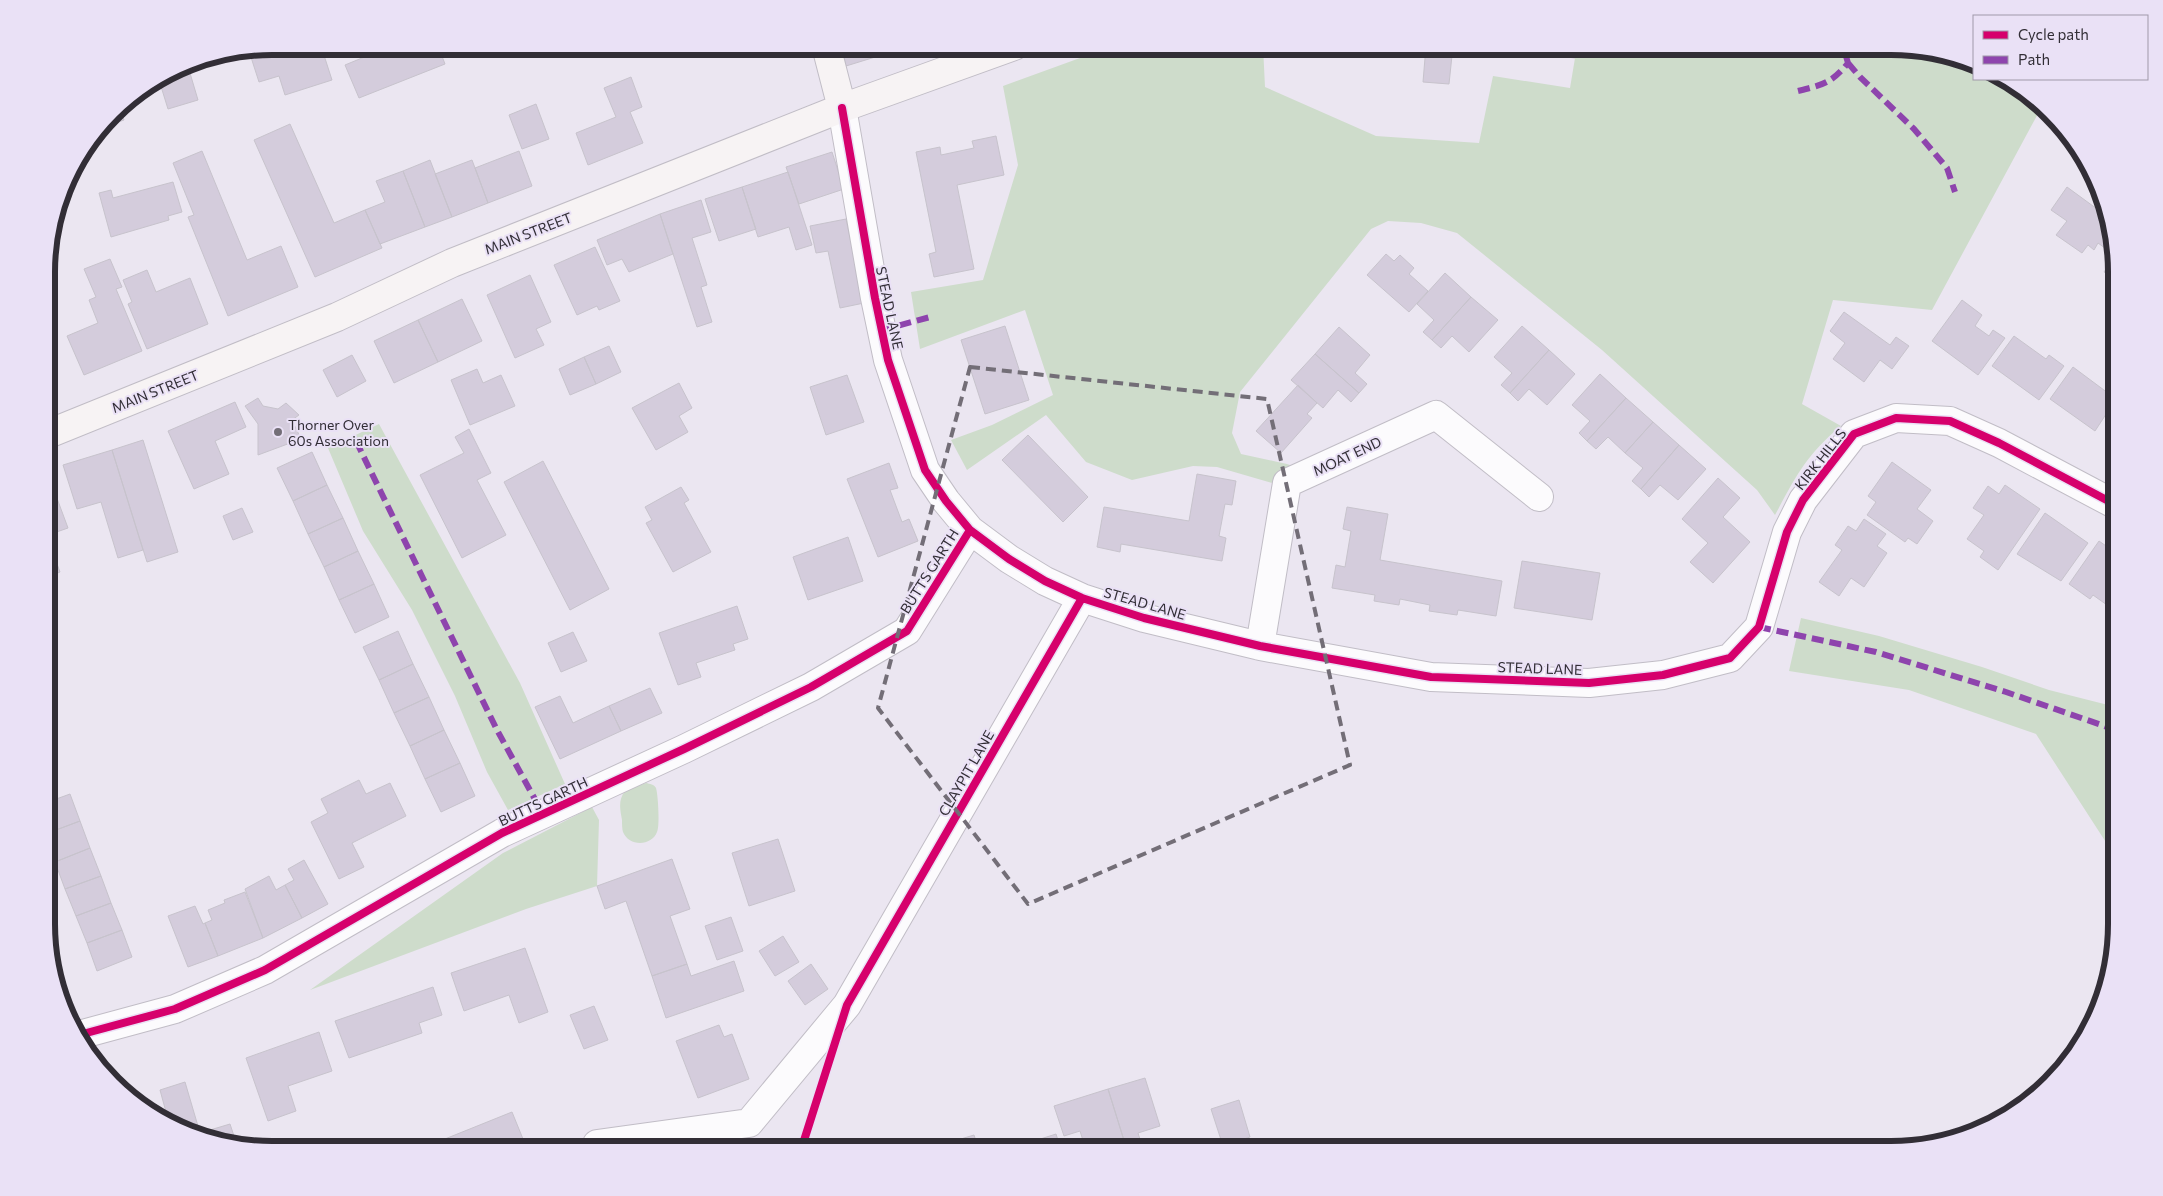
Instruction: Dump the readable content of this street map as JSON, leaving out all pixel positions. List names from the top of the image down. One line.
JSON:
{"streets":{"street":["MAIN STREET","STEAD LANE","MOAT END","KIRK HILLS","BUTTS GARTH","CLAYPIT LANE"]},"crossings":[["MAIN STREET","STEAD LANE"],["STEAD LANE","MOAT END"],["STEAD LANE","KIRK HILLS"],["STEAD LANE","BUTTS GARTH"],["STEAD LANE","CLAYPIT LANE"]],"places":["Thorner Over 60s Association"],"legend":["Cycle path","Path"]}
